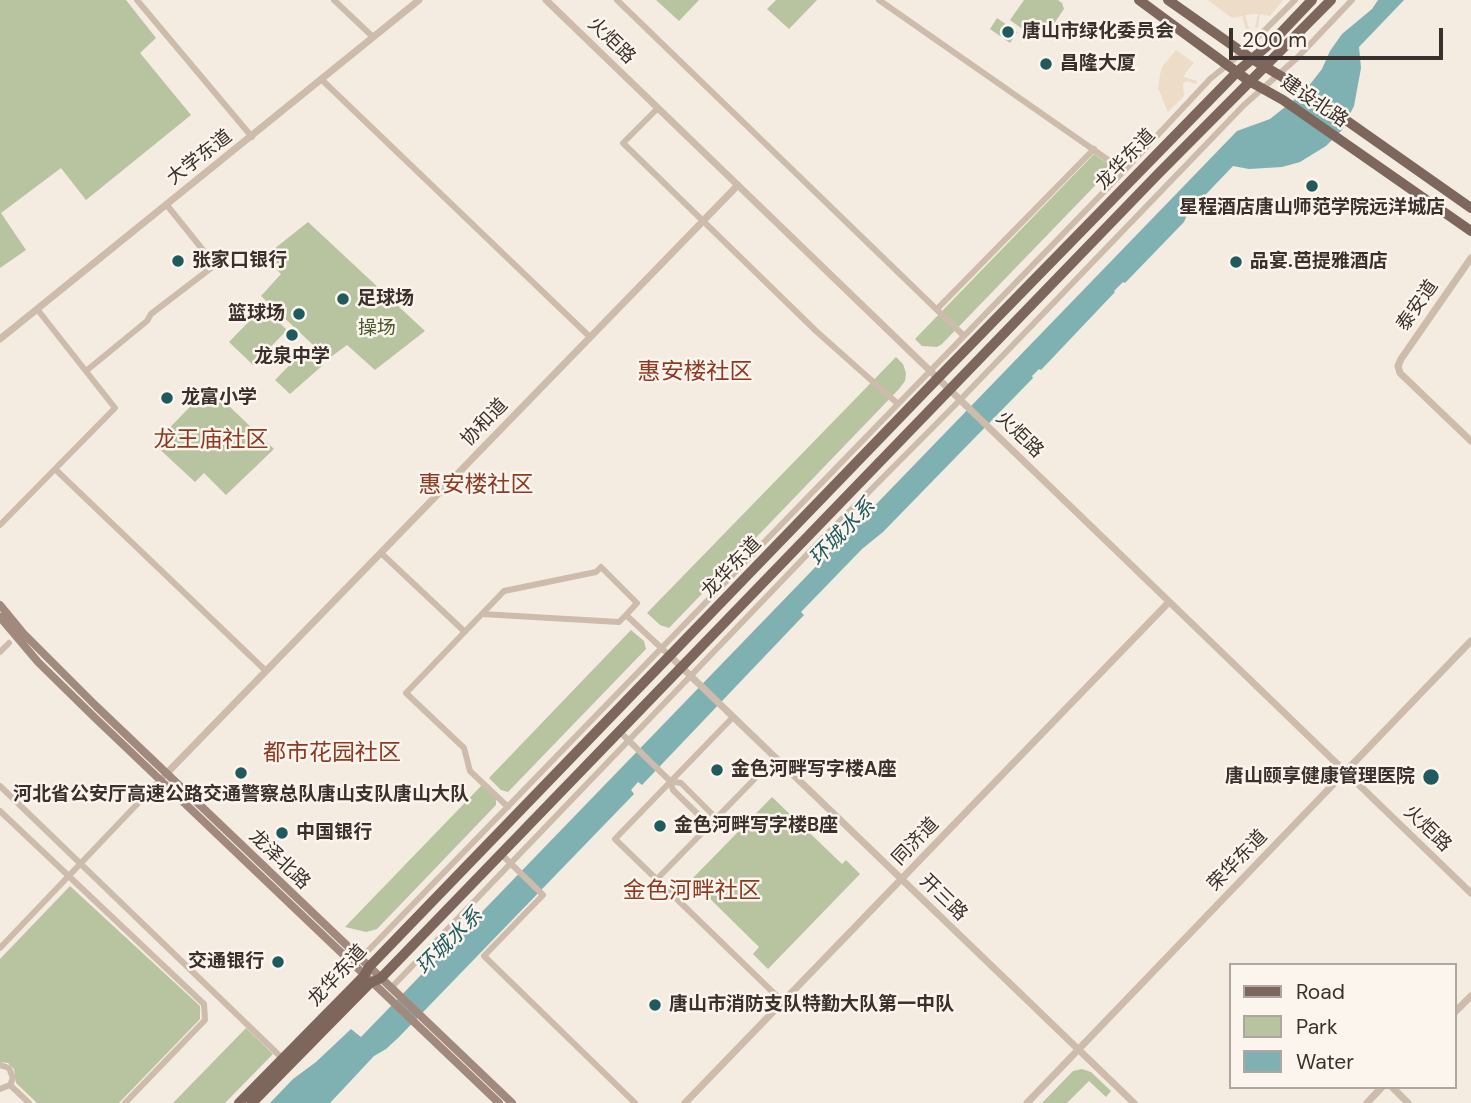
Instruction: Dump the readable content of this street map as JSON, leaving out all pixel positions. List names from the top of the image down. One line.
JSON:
{"streets":{"main road":["建设北路","龙华东道","龙泽北路"],"street":["火炬路","大学东道","泰安道","协和道","同济道","荣华东道","开三路"]},"crossings":[["火炬路","龙华东道"],["火炬路","协和道"],["火炬路","同济道"],["火炬路","荣华东道"],["建设北路","龙华东道"],["龙华东道","龙泽北路"],["龙华东道","开三路"],["协和道","龙泽北路"],["同济道","开三路"],["荣华东道","开三路"]],"districts":["惠安楼社区","龙王庙社区","惠安楼社区","都市花园社区","金色河畔社区"],"water":["环城水系"],"parks":["操场"],"places":["唐山市绿化委员会","昌隆大厦","星程酒店唐山师范学院远洋城店","张家口银行","品宴.芭提雅酒店","足球场","篮球场","龙泉中学","龙富小学","金色河畔写字楼A座","河北省公安厅高速公路交通警察总队唐山支队唐山大队","唐山颐享健康管理医院","金色河畔写字楼B座","中国银行","交通银行","唐山市消防支队特勤大队第一中队"],"legend":["Road","Park","Water"],"scale_bar":"200 m"}
